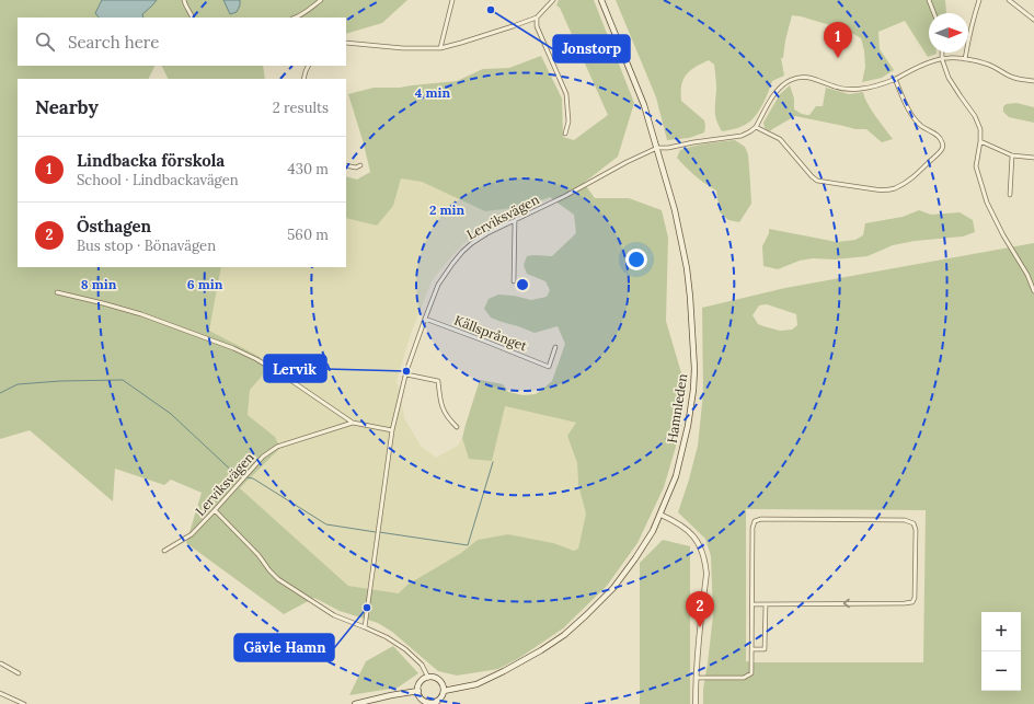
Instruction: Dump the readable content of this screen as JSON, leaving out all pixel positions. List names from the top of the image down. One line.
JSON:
{"streets":{"main road":["Hamnleden"],"street":["Lerviksvägen","Källsprånget"]},"crossings":[["Lerviksvägen","Källsprånget"],["Lerviksvägen","Hamnleden"]],"places":["Jonstorp","Lervik","Gävle Hamn"],"north":"right","page":{"search":"Search here","pins":["1","2"],"heading":["Nearby","2 results"],"list":[{"mark":"1","name":"Lindbacka förskola","note":"School · Lindbackavägen","value":"430 m"},{"mark":"2","name":"Östhagen","note":"Bus stop · Bönavägen","value":"560 m"}],"map_buttons":["+","−"]},"rings":["4 min","2 min","8 min","6 min"]}
